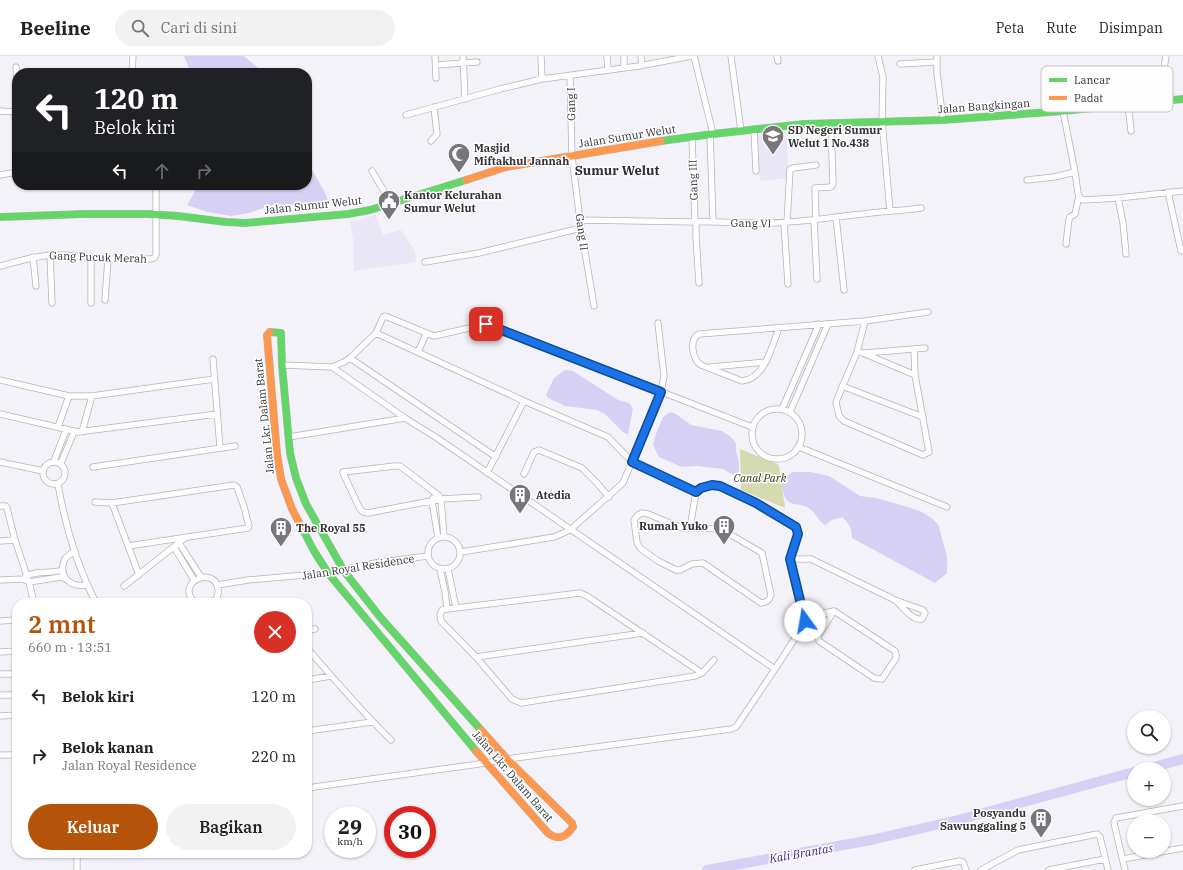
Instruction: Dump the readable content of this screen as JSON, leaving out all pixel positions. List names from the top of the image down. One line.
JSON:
{"streets":{"street":["Gang I","Jalan Bangkingan","Jalan Sumur Welut","Gang III","Gang VI","Gang II","Gang Pucuk Merah","Jalan Lkr. Dalam Barat","Jalan Royal Residence"]},"crossings":[["Gang I","Jalan Sumur Welut"],["Gang I","Gang II"],["Jalan Bangkingan","Jalan Sumur Welut"],["Jalan Sumur Welut","Gang III"],["Jalan Sumur Welut","Gang II"],["Jalan Sumur Welut","Gang Pucuk Merah"],["Gang III","Gang VI"],["Gang VI","Gang II"],["Jalan Lkr. Dalam Barat","Jalan Royal Residence"]],"districts":["Sumur Welut"],"water":["Kali Brantas"],"parks":["Canal Park"],"places":{"school or university":["SD Negeri Sumur Welut 1 No.438"],"mosque":["Masjid Miftakhul Jannah"],"public building":["Kantor Kelurahan Sumur Welut"],"building":["Atedia","Rumah Yuko","The Royal 55","Posyandu Sawunggaling 5"]},"legend":["Lancar","Padat"],"page":{"header":"Beeline","search":"Cari di sini","nav":["Peta","Rute","Disimpan"],"turn":["120 m","Belok kiri"],"heading":["2 mnt","660 m · 13:51"],"list":[{"name":"Belok kiri","value":"120 m"},{"name":"Belok kanan","note":"Jalan Royal Residence","value":"220 m"}],"map_buttons":["+","−"],"buttons":["Keluar","Bagikan"],"speed":"29 km/h","limit":"30"}}
